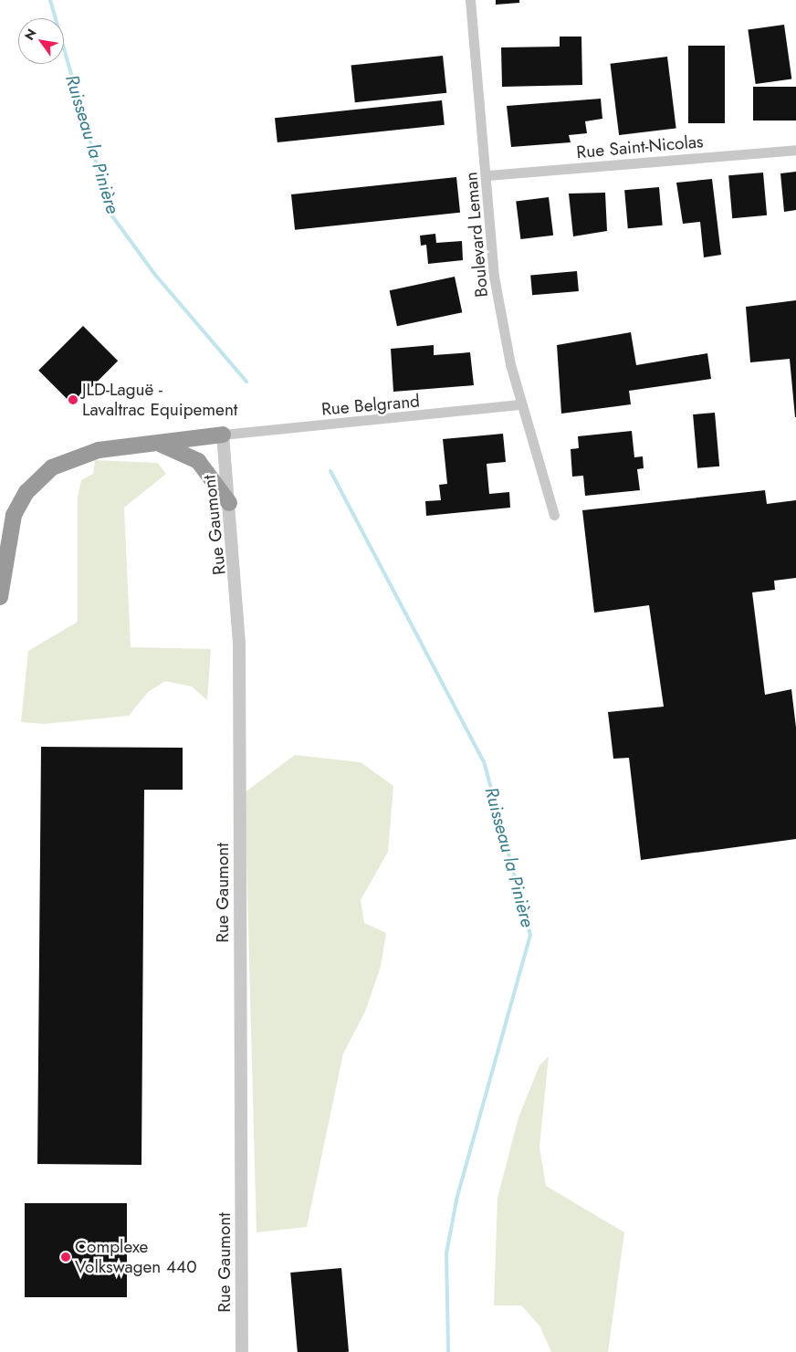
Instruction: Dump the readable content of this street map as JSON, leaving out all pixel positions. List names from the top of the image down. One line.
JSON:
{"streets":{"street":["Rue Saint-Nicolas","Boulevard Leman","Rue Belgrand","Rue Gaumont"]},"crossings":[["Rue Saint-Nicolas","Boulevard Leman"],["Boulevard Leman","Rue Belgrand"],["Rue Belgrand","Rue Gaumont"]],"water":["Ruisseau la Pinière"],"places":["JLD-Laguë - Lavaltrac Equipement","Complexe Volkswagen 440"],"north":"top left"}
